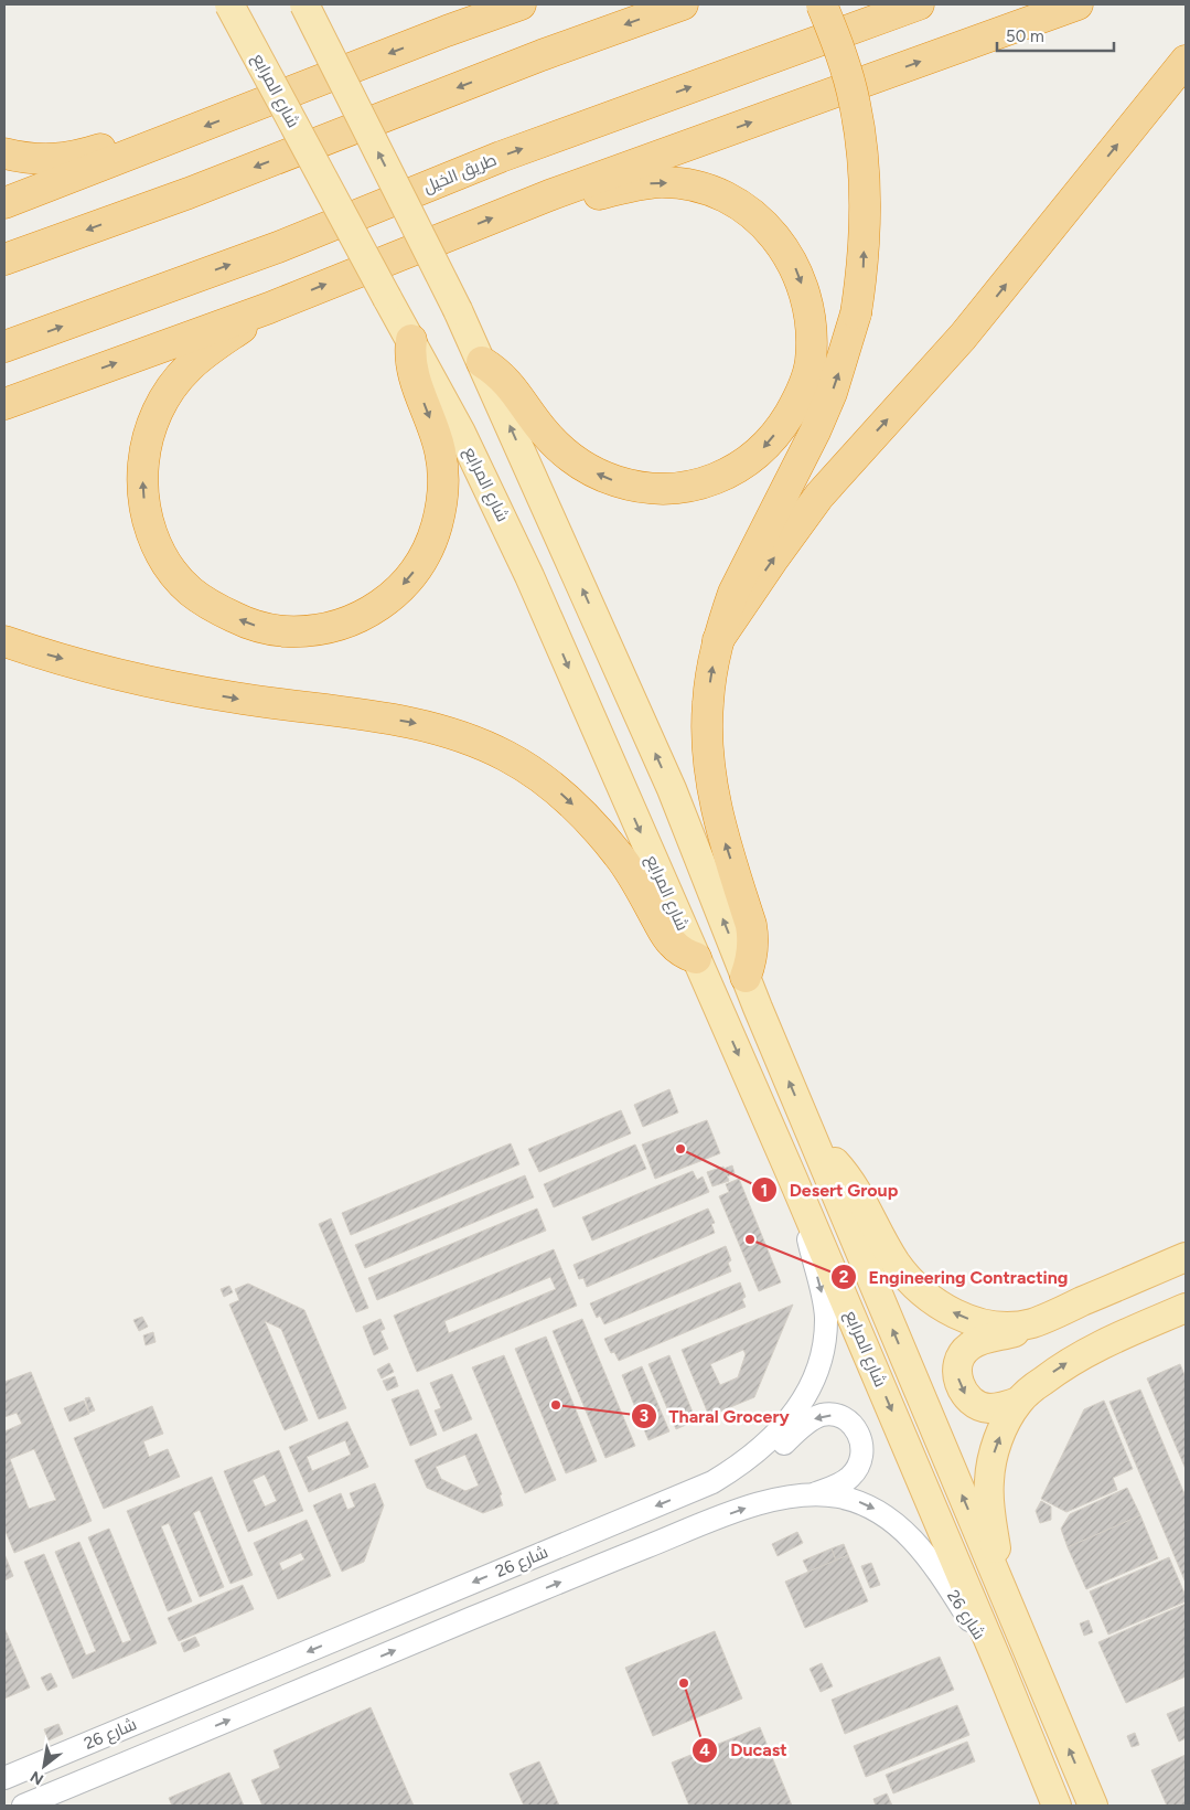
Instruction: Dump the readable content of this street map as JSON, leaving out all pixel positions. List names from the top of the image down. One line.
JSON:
{"streets":{"highway":["طريق الخيل"],"main road":["شارع المرابع"],"street":["شارع 26"]},"crossings":[["شارع المرابع","شارع 26"]],"places":["Desert Group","Engineering Contracting","Tharal Grocery","Ducast"],"scale_bar":"50 m","north":"bottom left"}
